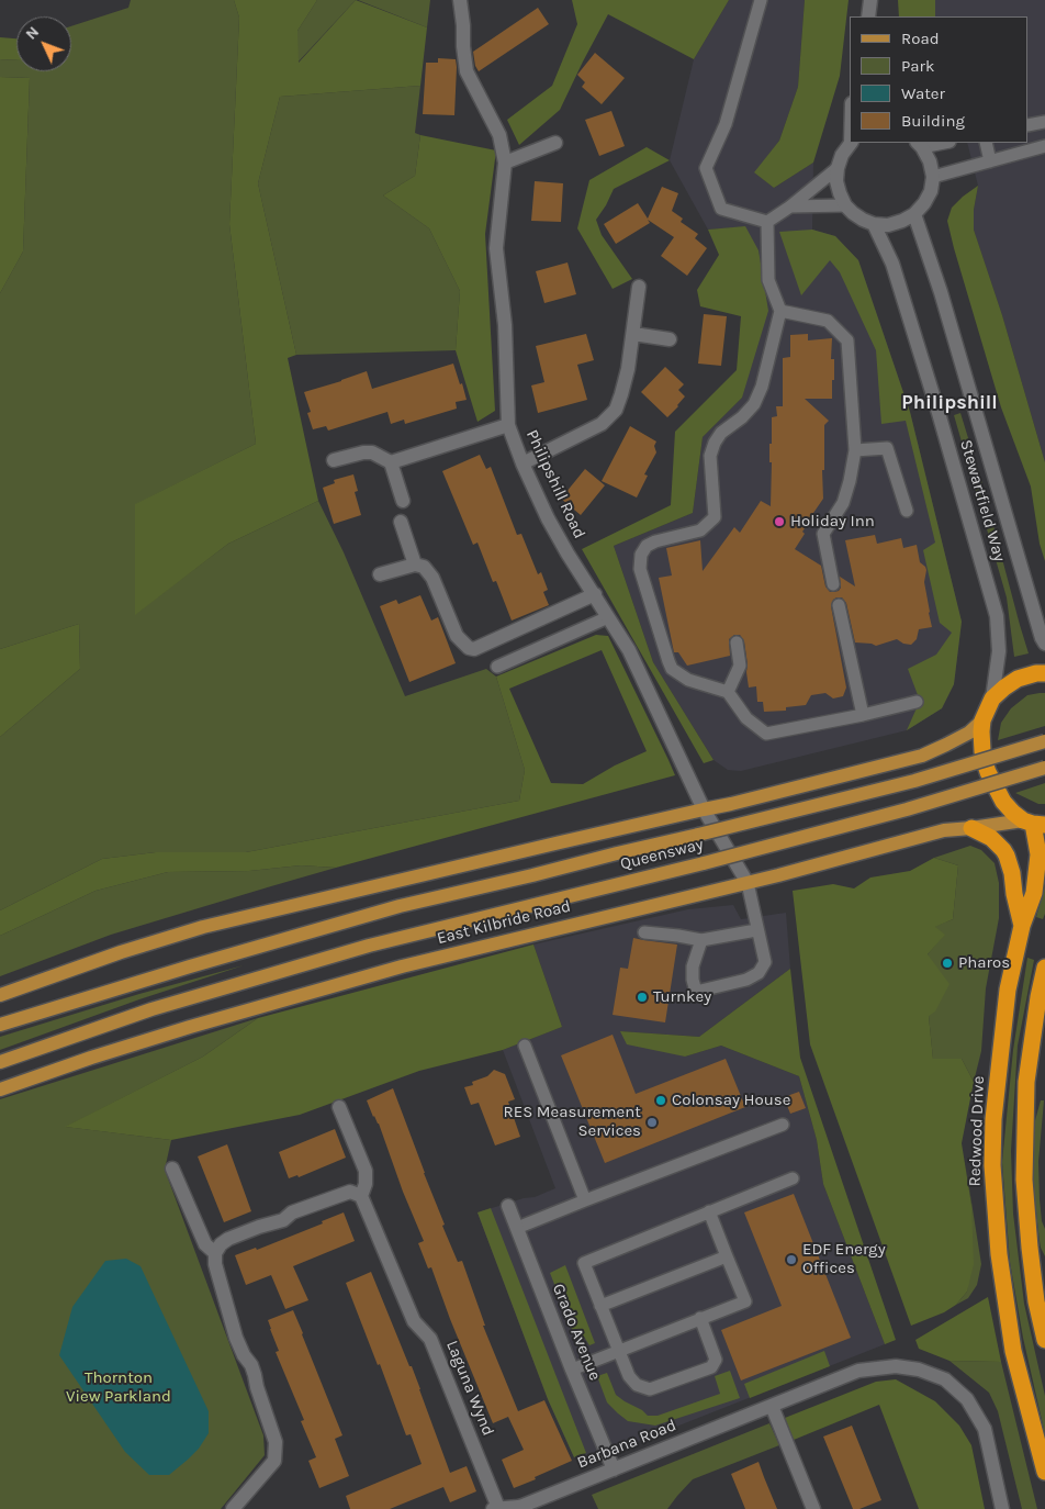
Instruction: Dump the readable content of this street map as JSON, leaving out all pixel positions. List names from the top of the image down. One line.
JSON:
{"streets":{"highway":["Redwood Drive"],"main road":["Queensway","East Kilbride Road"],"street":["Philipshill Road","Stewartfield Way","Grado Avenue","Laguna Wynd","Barbana Road"]},"crossings":[["Philipshill Road","East Kilbride Road"],["East Kilbride Road","Redwood Drive"],["Grado Avenue","Barbana Road"],["Laguna Wynd","Barbana Road"]],"districts":["Philipshill"],"parks":["Thornton View Parkland"],"places":["Holiday Inn","Pharos","Turnkey","Colonsay House","RES Measurement Services","EDF Energy Offices"],"legend":["Road","Park","Water","Building"],"north":"top left"}
